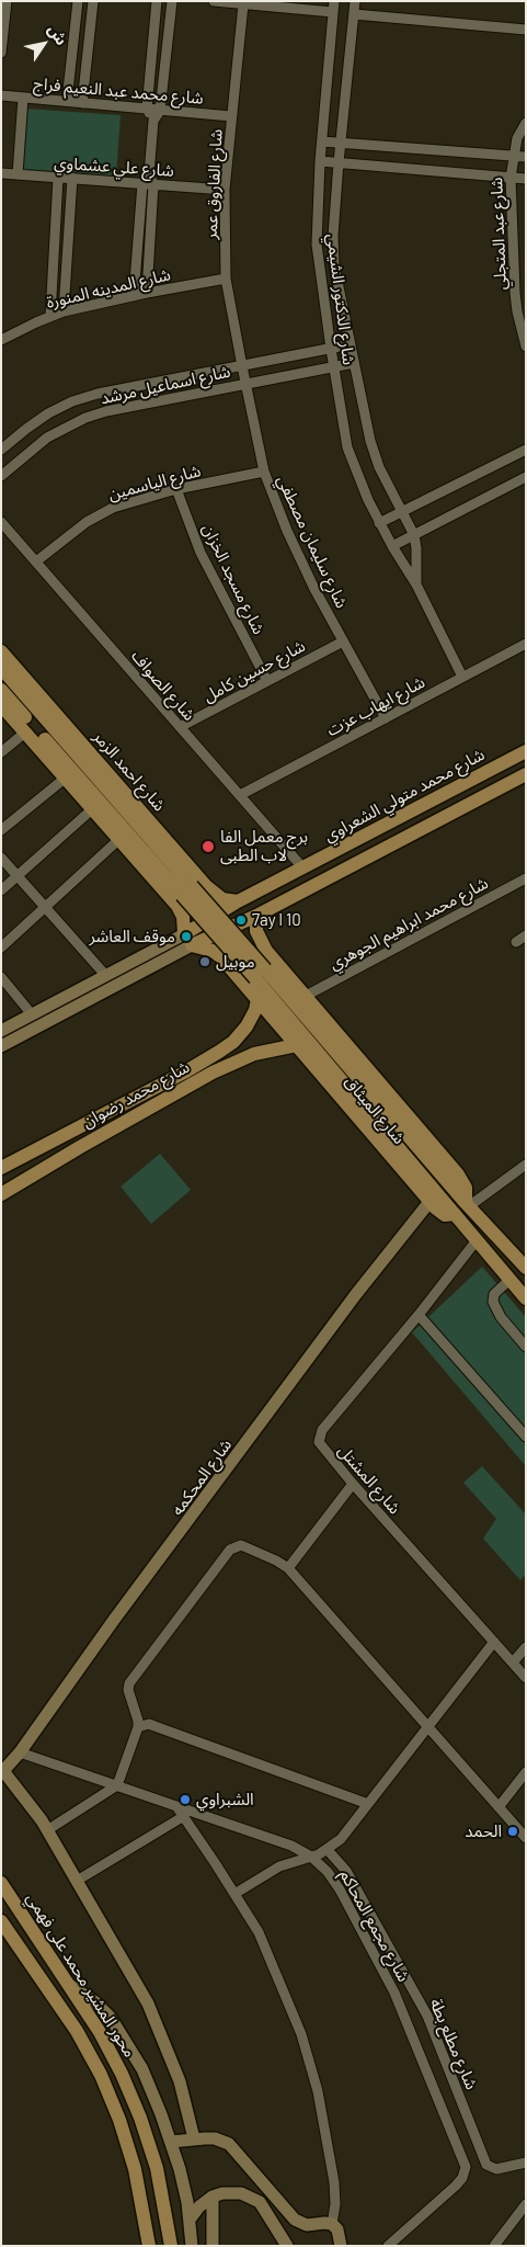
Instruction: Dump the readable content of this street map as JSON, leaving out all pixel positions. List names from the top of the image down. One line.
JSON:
{"streets":{"main road":["شارع احمد الزمر","شارع محمد متولي الشعراوي","شارع محمد رضوان","شارع الميثاق","محور المشير محمد على فهمي"],"street":["شارع محمد عبد النعيم فراج","شارع علي عشماوي","شارع الفاروق عمر","شارع عبد المتجلي","شارع المدينه المنورة","شارع الدكتور الشيمي","شارع اسماعيل مرشد","شارع الياسمين","شارع سليمان مصطفي","شارع مسجد الخزان","شارع حسين كامل","شارع الصواف","شارع ايهاب عزت","شارع محمد ابراهيم الجوهري","شارع المحكمه","شارع المشتل","شارع مجمع المحاكم","شارع مطلع بطة"]},"crossings":[["شارع محمد عبد النعيم فراج","شارع الفاروق عمر"],["شارع علي عشماوي","شارع الفاروق عمر"],["شارع الفاروق عمر","شارع المدينه المنورة"],["شارع الفاروق عمر","شارع اسماعيل مرشد"],["شارع الفاروق عمر","شارع سليمان مصطفي"],["شارع الدكتور الشيمي","شارع اسماعيل مرشد"],["شارع الدكتور الشيمي","شارع ايهاب عزت"],["شارع اسماعيل مرشد","شارع سليمان مصطفي"],["شارع الياسمين","شارع سليمان مصطفي"],["شارع الياسمين","شارع مسجد الخزان"],["شارع الياسمين","شارع الصواف"],["شارع سليمان مصطفي","شارع حسين كامل"],["شارع سليمان مصطفي","شارع ايهاب عزت"],["شارع مسجد الخزان","شارع حسين كامل"],["شارع حسين كامل","شارع الصواف"],["شارع الصواف","شارع ايهاب عزت"],["شارع الصواف","شارع محمد متولي الشعراوي"],["شارع احمد الزمر","شارع محمد متولي الشعراوي"],["شارع محمد متولي الشعراوي","شارع الميثاق"],["شارع محمد ابراهيم الجوهري","شارع الميثاق"],["شارع محمد رضوان","شارع الميثاق"],["شارع الميثاق","شارع المحكمه"],["شارع الميثاق","شارع المشتل"],["شارع المحكمه","شارع مجمع المحاكم"]],"places":["برج معمل الفا لاب الطبى","7ay l 10","موقف العاشر","موبيل","الشبراوي","الحمد"],"north":"top right"}
